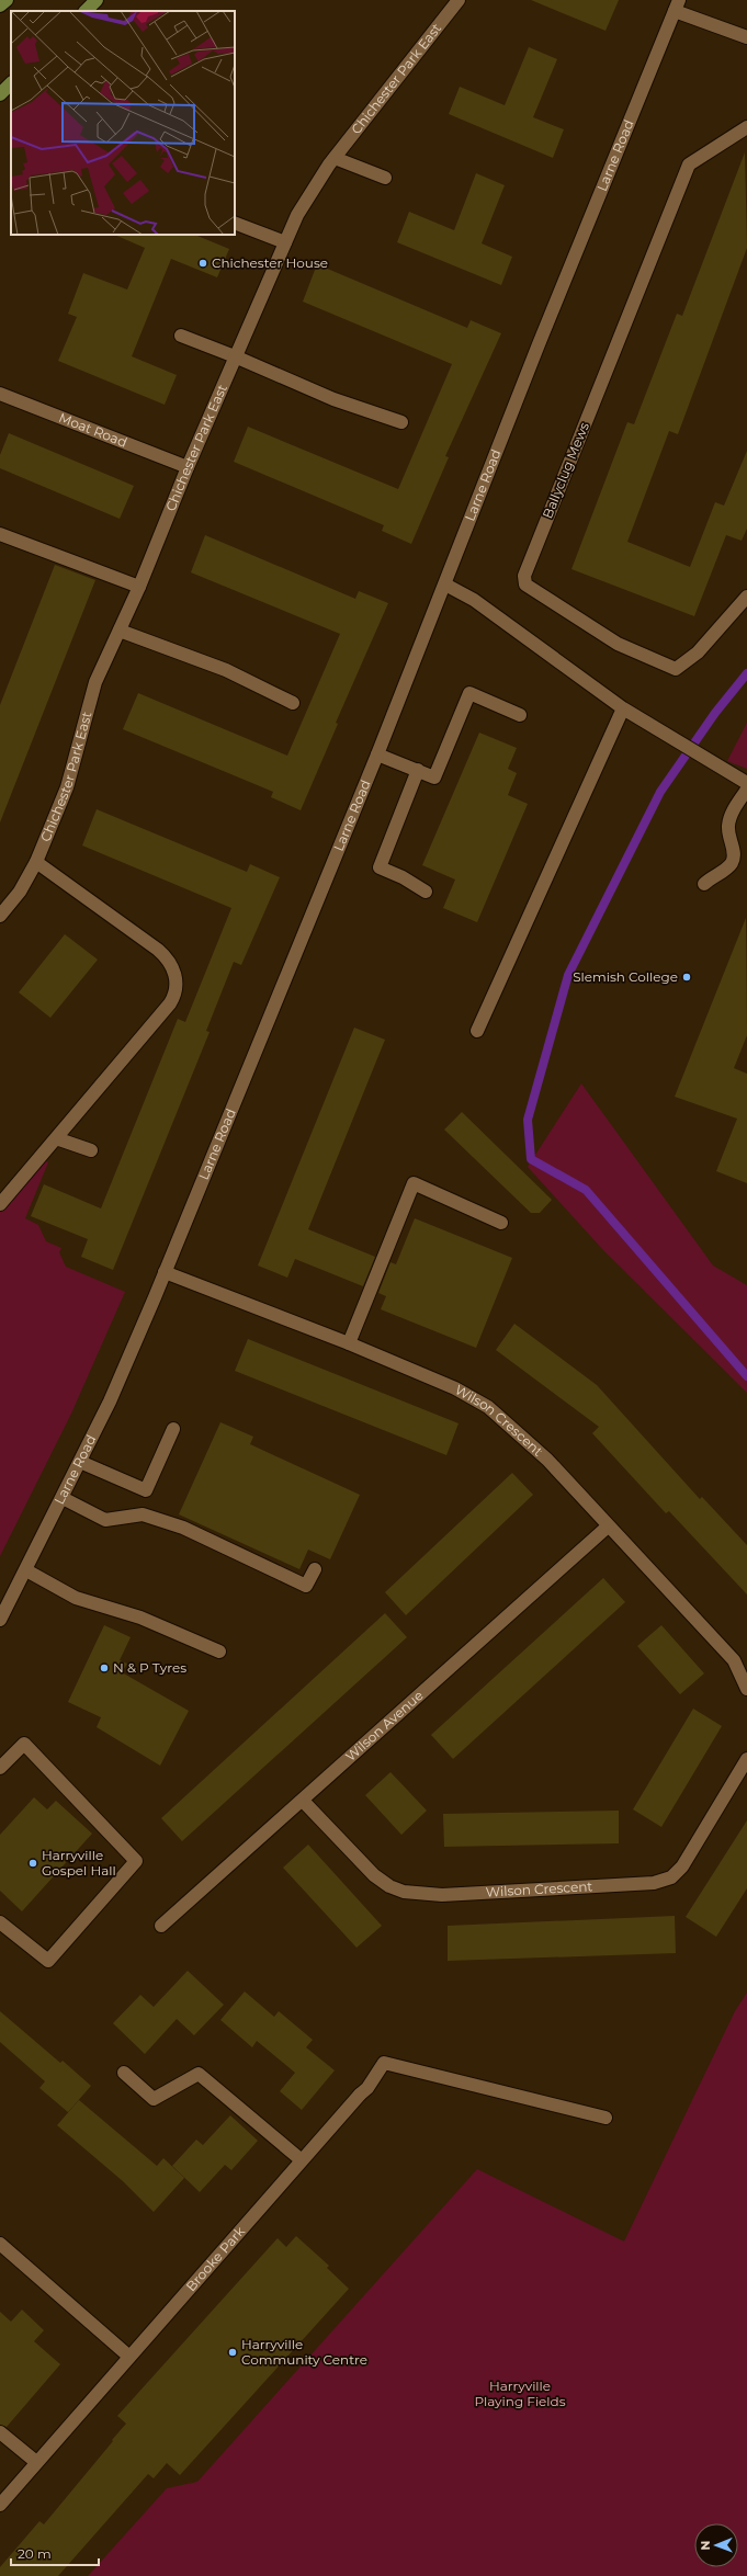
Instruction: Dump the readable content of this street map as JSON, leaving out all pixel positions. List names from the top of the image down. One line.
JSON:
{"streets":{"street":["Chichester Park East","Larne Road","Moat Road","Ballyclug Mews","Wilson Crescent","Wilson Avenue","Brooke Park"]},"crossings":[["Chichester Park East","Moat Road"],["Larne Road","Wilson Crescent"],["Wilson Crescent","Wilson Avenue"]],"parks":["Harryville Playing Fields"],"places":["Chichester House","Slemish College","N & P Tyres","Harryville Gospel Hall","Harryville Community Centre"],"scale_bar":"20 m","north":"left"}
